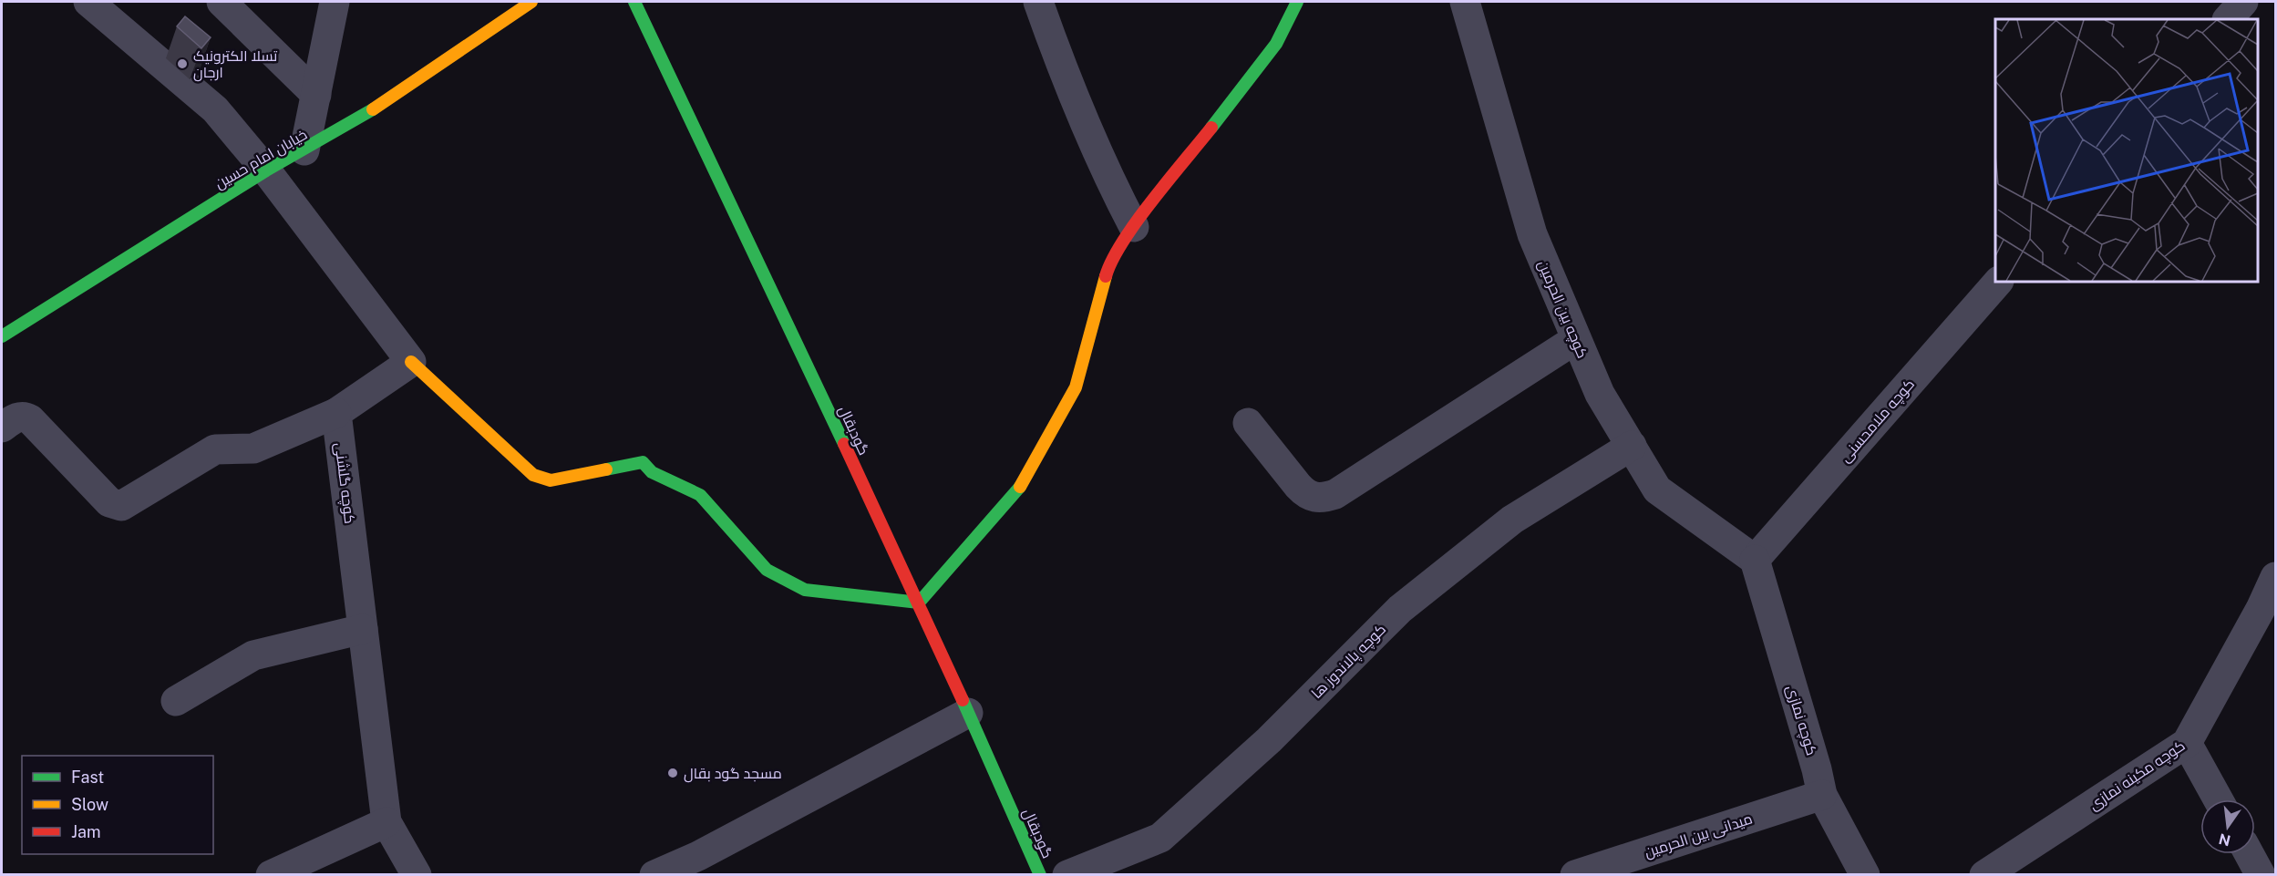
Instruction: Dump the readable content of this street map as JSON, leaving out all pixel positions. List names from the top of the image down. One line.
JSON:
{"streets":{"street":["خیابان امام حسین","کوچه بین الحرمین","کوچه ملامحسنی","گودبقال","کوچه گلشنی","کوچه پالاندوز ها","کوچه نمازی","کوچه مکینه نمازی","میدانی بین الحرمین"]},"crossings":[["کوچه بین الحرمین","کوچه ملامحسنی"],["کوچه بین الحرمین","کوچه پالاندوز ها"],["کوچه بین الحرمین","کوچه نمازی"],["کوچه ملامحسنی","کوچه نمازی"],["کوچه نمازی","میدانی بین الحرمین"]],"places":["تسلا الکترونیک ارجان","مسجد گود بقال"],"legend":["Fast","Slow","Jam"],"north":"bottom"}
